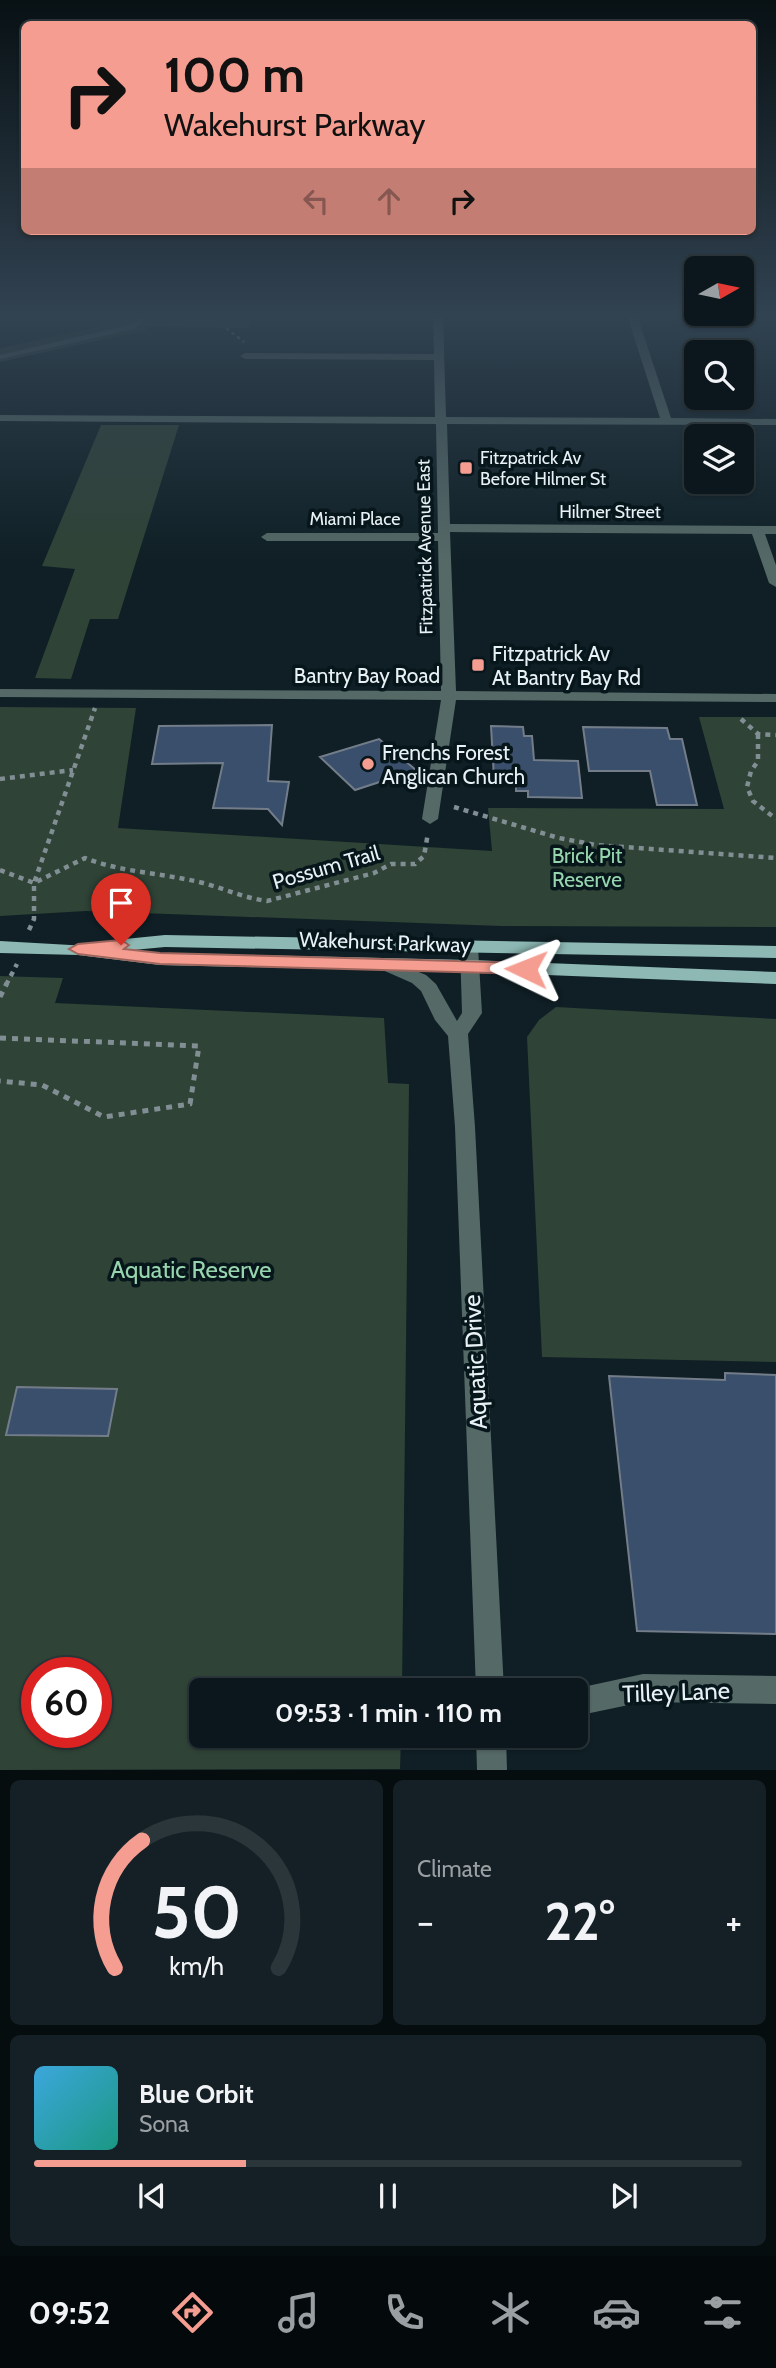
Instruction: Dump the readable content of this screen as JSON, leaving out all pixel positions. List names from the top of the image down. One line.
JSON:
{"streets":{"main road":["Wakehurst Parkway"],"street":["Hilmer Street","Miami Place","Fitzpatrick Avenue East","Bantry Bay Road","Aquatic Drive","Tilley Lane"],"path":["Possum Trail"]},"crossings":[["Hilmer Street","Miami Place"],["Hilmer Street","Fitzpatrick Avenue East"],["Miami Place","Fitzpatrick Avenue East"],["Fitzpatrick Avenue East","Bantry Bay Road"],["Fitzpatrick Avenue East","Possum Trail"],["Wakehurst Parkway","Aquatic Drive"]],"parks":["Brick Pit Reserve","Aquatic Reserve"],"places":{"transit":["Fitzpatrick Av Before Hilmer St","Fitzpatrick Av At Bantry Bay Rd"],"other":["Frenchs Forest Anglican Church"]},"north":"right","page":{"turn":["100 m","Wakehurst Parkway"],"limit":"60","trip":"09:53 · 1 min · 110 m","tile":"Climate","heat":["−","22°","+"],"song":["Blue Orbit","Sona"],"tabs":"09:52","gauge":["50","km/h"]}}
